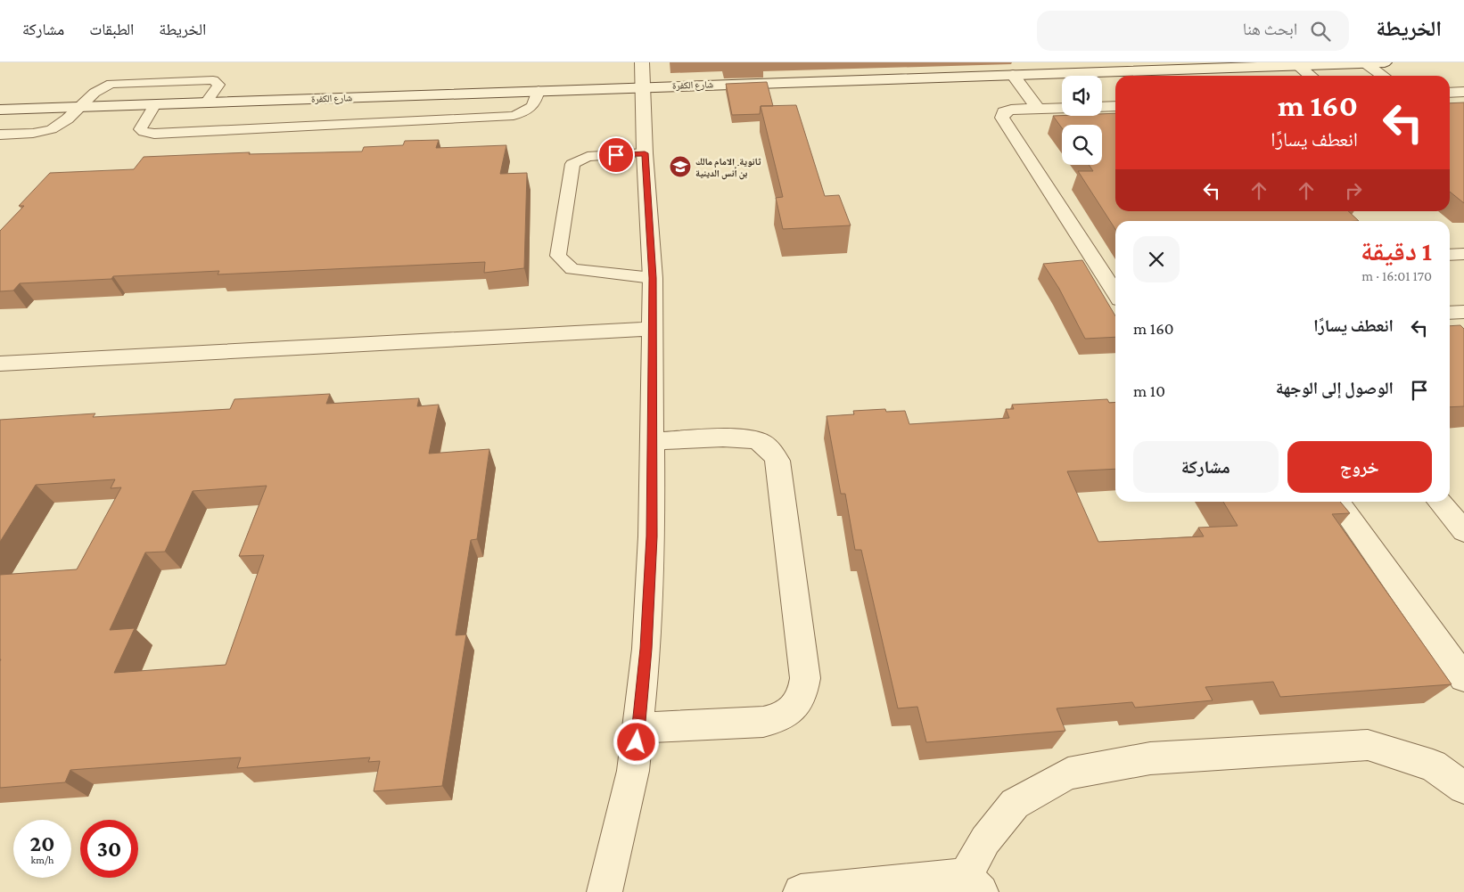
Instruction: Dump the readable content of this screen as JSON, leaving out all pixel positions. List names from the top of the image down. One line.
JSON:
{"streets":{"street":["شارع الكفرة"]},"places":{"school or university":["ثانوية_الامام مالك بن أنس الدينية"]},"page":{"header":"الخريطة","search":"ابحث هنا","nav":["الخريطة","الطبقات","مشاركة"],"turn":["160 m","انعطف يسارًا"],"heading":["1 دقيقة","170 m · 16:01"],"list":[{"name":"انعطف يسارًا","value":"160 m"},{"name":"الوصول إلى الوجهة","value":"10 m"}],"buttons":["خروج","مشاركة"],"speed":"20 km/h","limit":"30"}}
